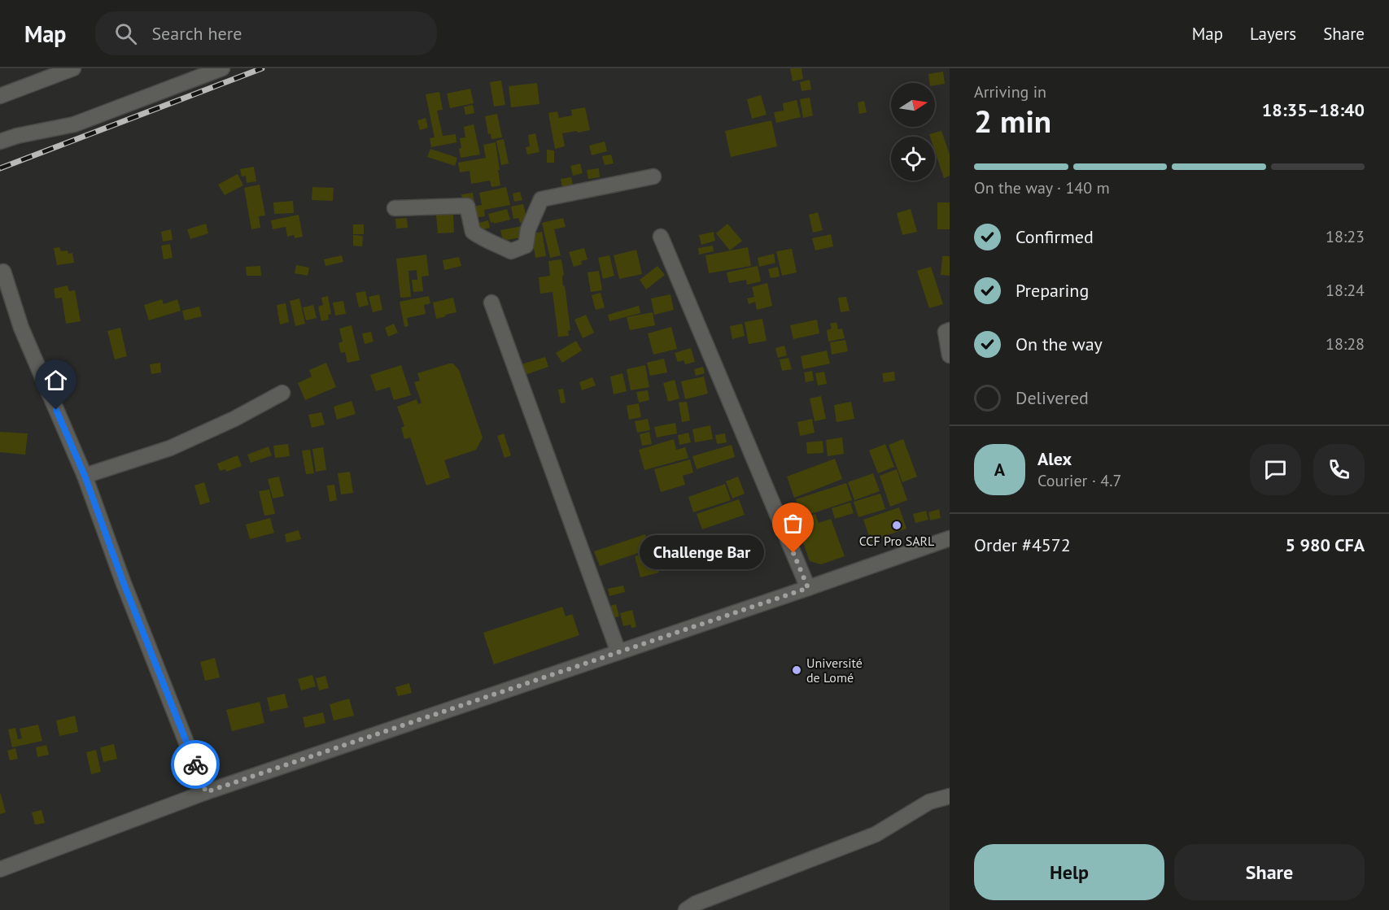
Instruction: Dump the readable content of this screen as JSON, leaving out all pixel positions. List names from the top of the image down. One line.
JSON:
{"places":["CCF Pro SARL","Challenge Bar","Université de Lomé"],"north":"right","page":{"header":"Map","search":"Search here","nav":["Map","Layers","Share"],"heading":["2 min","Arriving in","18:35–18:40"],"panel":["Alex","Courier · 4.7","Order #4572","5 980 CFA"],"bar":"On the way · 140 m","list":[["Confirmed","18:23"],["Preparing","18:24"],["On the way","18:28"],"Delivered"],"round":"A","bubble":"Challenge Bar","buttons":["Help","Share"]}}
